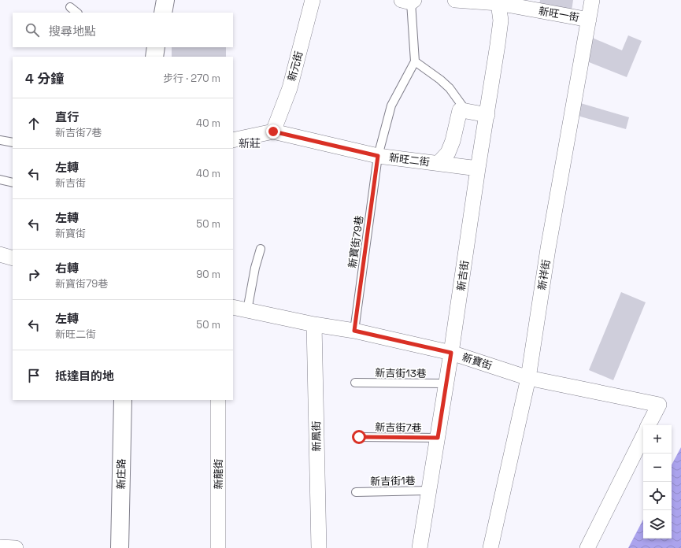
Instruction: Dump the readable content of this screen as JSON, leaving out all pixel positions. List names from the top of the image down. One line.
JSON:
{"streets":{"street":["新旺一街","新元街","新旺二街","新祥街","新吉街","新寶街","新鳳街","新庄路","新龍街"],"lane":["新寶街79巷","新吉街13巷","新吉街7巷","新吉街1巷"]},"crossings":[["新旺一街","新祥街"],["新旺一街","新吉街"],["新元街","新旺二街"],["新旺二街","新寶街79巷"],["新旺二街","新吉街"],["新寶街79巷","新寶街"],["新祥街","新寶街"],["新吉街","新寶街"],["新吉街","新吉街13巷"],["新吉街","新吉街7巷"],["新吉街","新吉街1巷"],["新寶街","新鳳街"]],"districts":["新莊"],"page":{"search":"搜尋地點","heading":["4 分鐘","步行 · 270 m"],"list":[["直行","新吉街7巷","40 m"],["左轉","新吉街","40 m"],["左轉","新寶街","50 m"],["右轉","新寶街79巷","90 m"],["左轉","新旺二街","50 m"],"抵達目的地"],"map_buttons":["+","−"]}}
